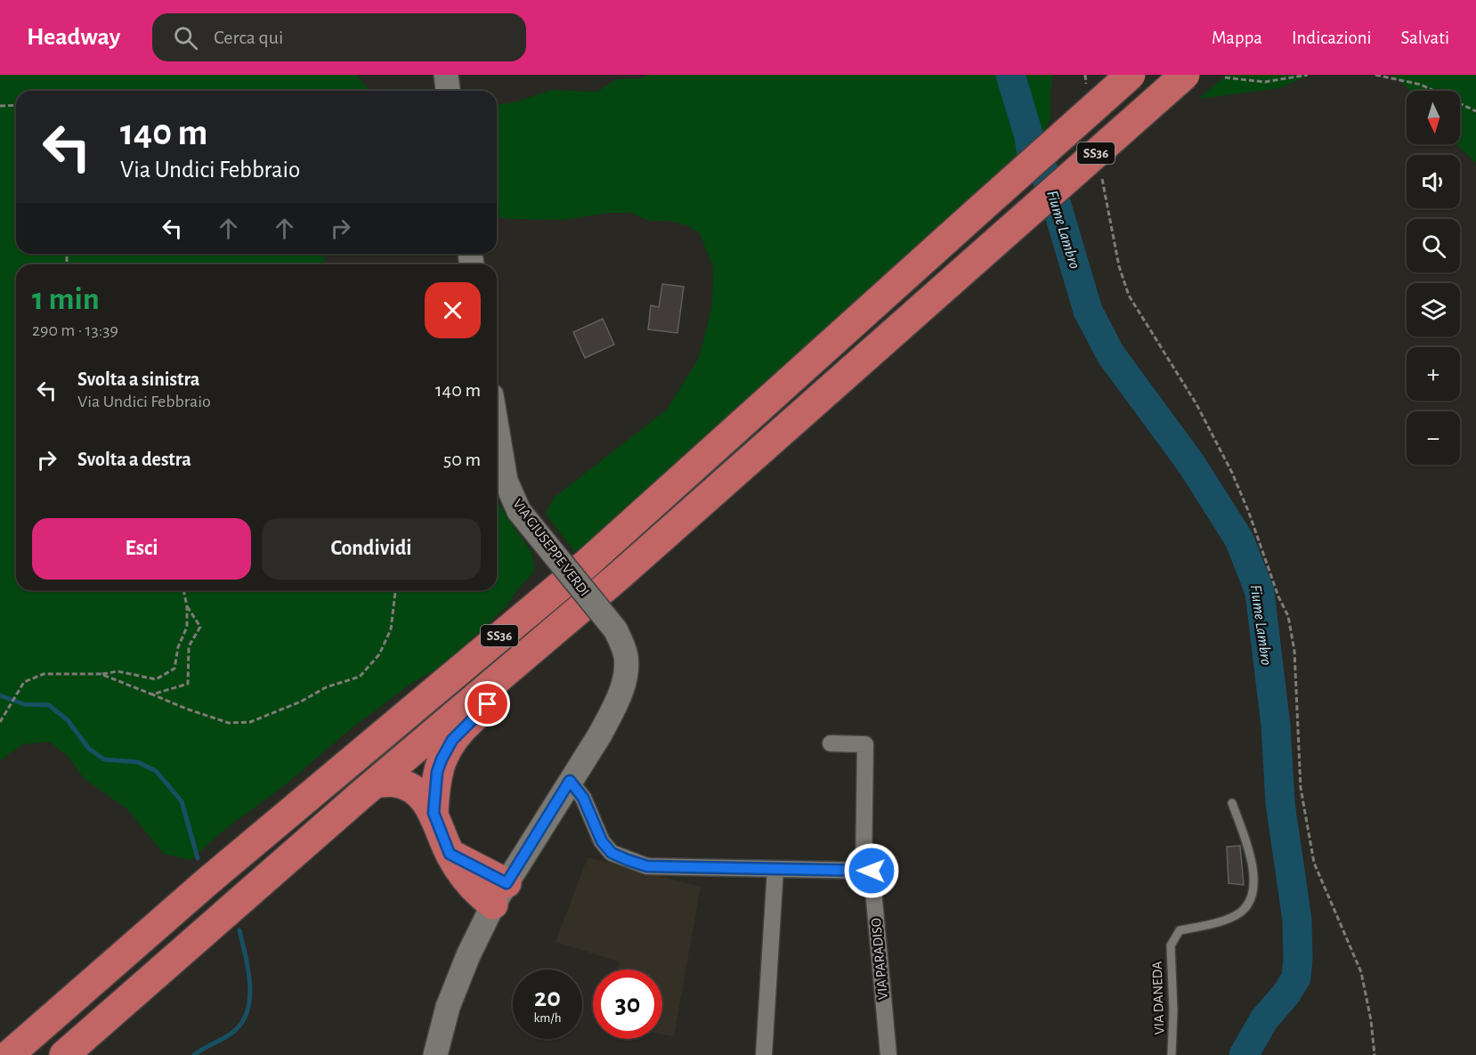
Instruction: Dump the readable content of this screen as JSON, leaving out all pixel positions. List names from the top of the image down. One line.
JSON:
{"streets":{"highway":["SS36"],"street":["VIA GIUSEPPE VERDI","VIA PARADISO"],"lane":["VIA DANEDA"]},"water":["Fiume Lambro"],"north":"bottom","page":{"header":"Headway","search":"Cerca qui","nav":["Mappa","Indicazioni","Salvati"],"map_buttons":["+","−"],"turn":["140 m","Via Undici Febbraio"],"heading":["1 min","290 m · 13:39"],"list":[{"name":"Svolta a sinistra","note":"Via Undici Febbraio","value":"140 m"},{"name":"Svolta a destra","value":"50 m"}],"buttons":["Esci","Condividi"],"speed":"20 km/h","limit":"30"}}
